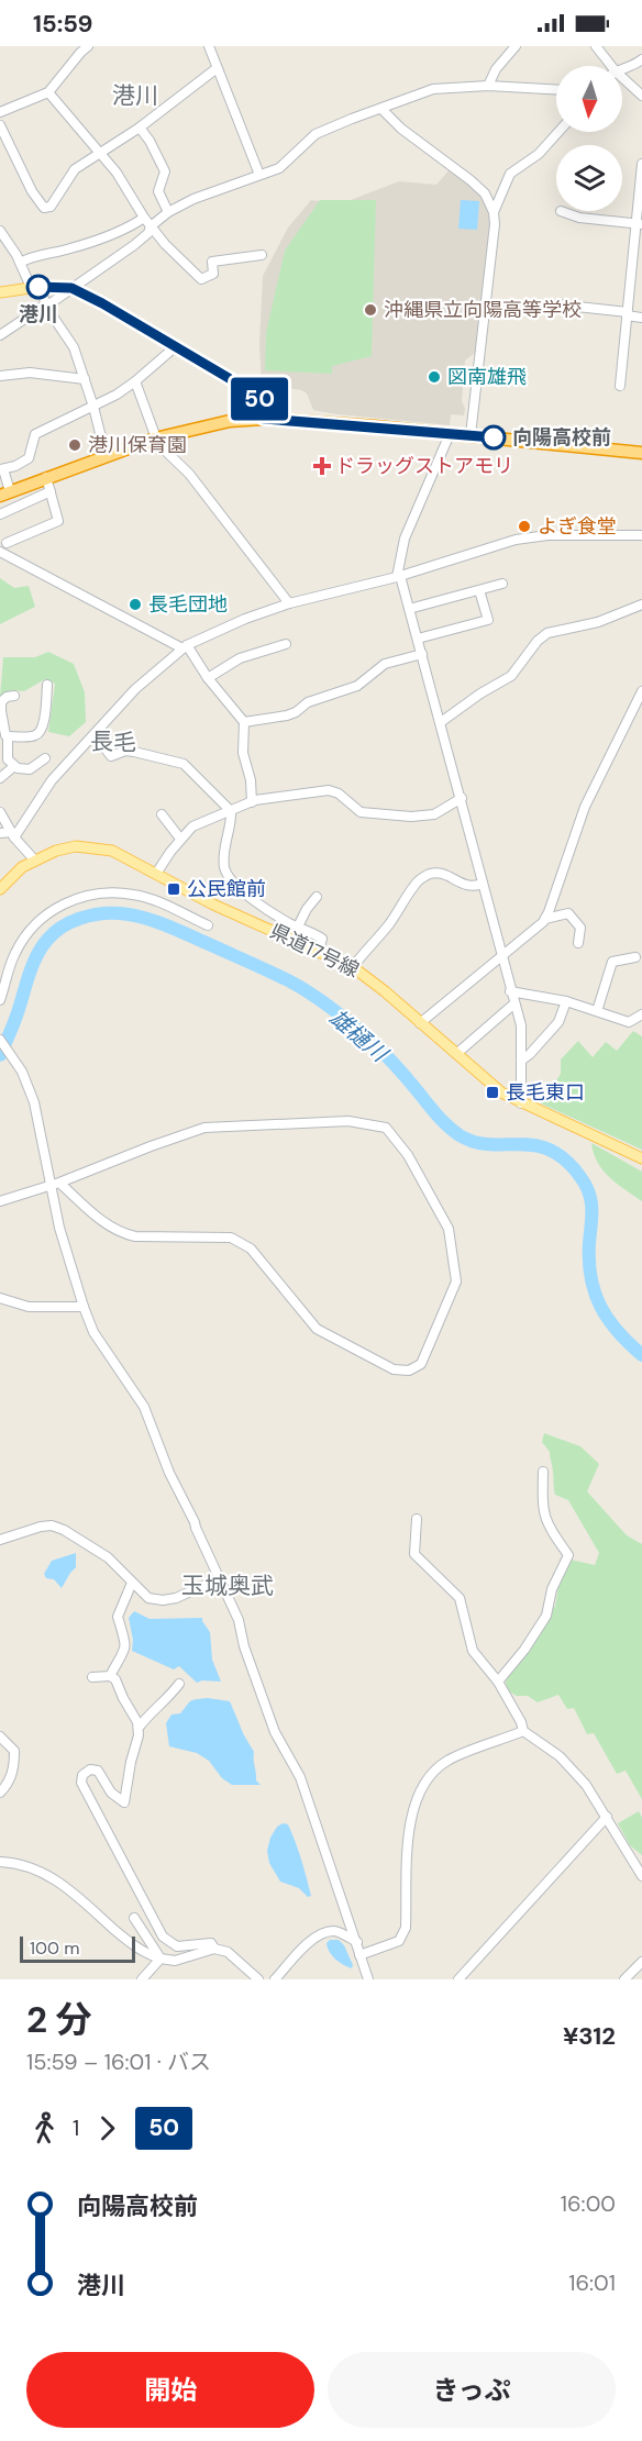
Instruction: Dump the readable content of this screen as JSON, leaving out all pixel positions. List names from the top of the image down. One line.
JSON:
{"streets":{"main road":["県道17号線"]},"districts":["港川","長毛","玉城奥武"],"water":["雄樋川"],"places":{"other":["港川","沖縄県立向陽高等学校","図南雄飛","向陽高校前","港川保育園","よぎ食堂","長毛団地"],"health":["ドラッグストアモリ"],"transit":["公民館前","長毛東口"]},"lines":["bus line 50"],"scale_bar":"100 m","north":"bottom","page":{"status":"15:59","on_map":"50","scale":"100 m","heading":["2 分","15:59 – 16:01 · バス","¥312"],"legs":["1","50"],"list":[{"name":"向陽高校前","value":"16:00"},{"name":"港川","value":"16:01"}],"buttons":["開始","きっぷ"]}}
